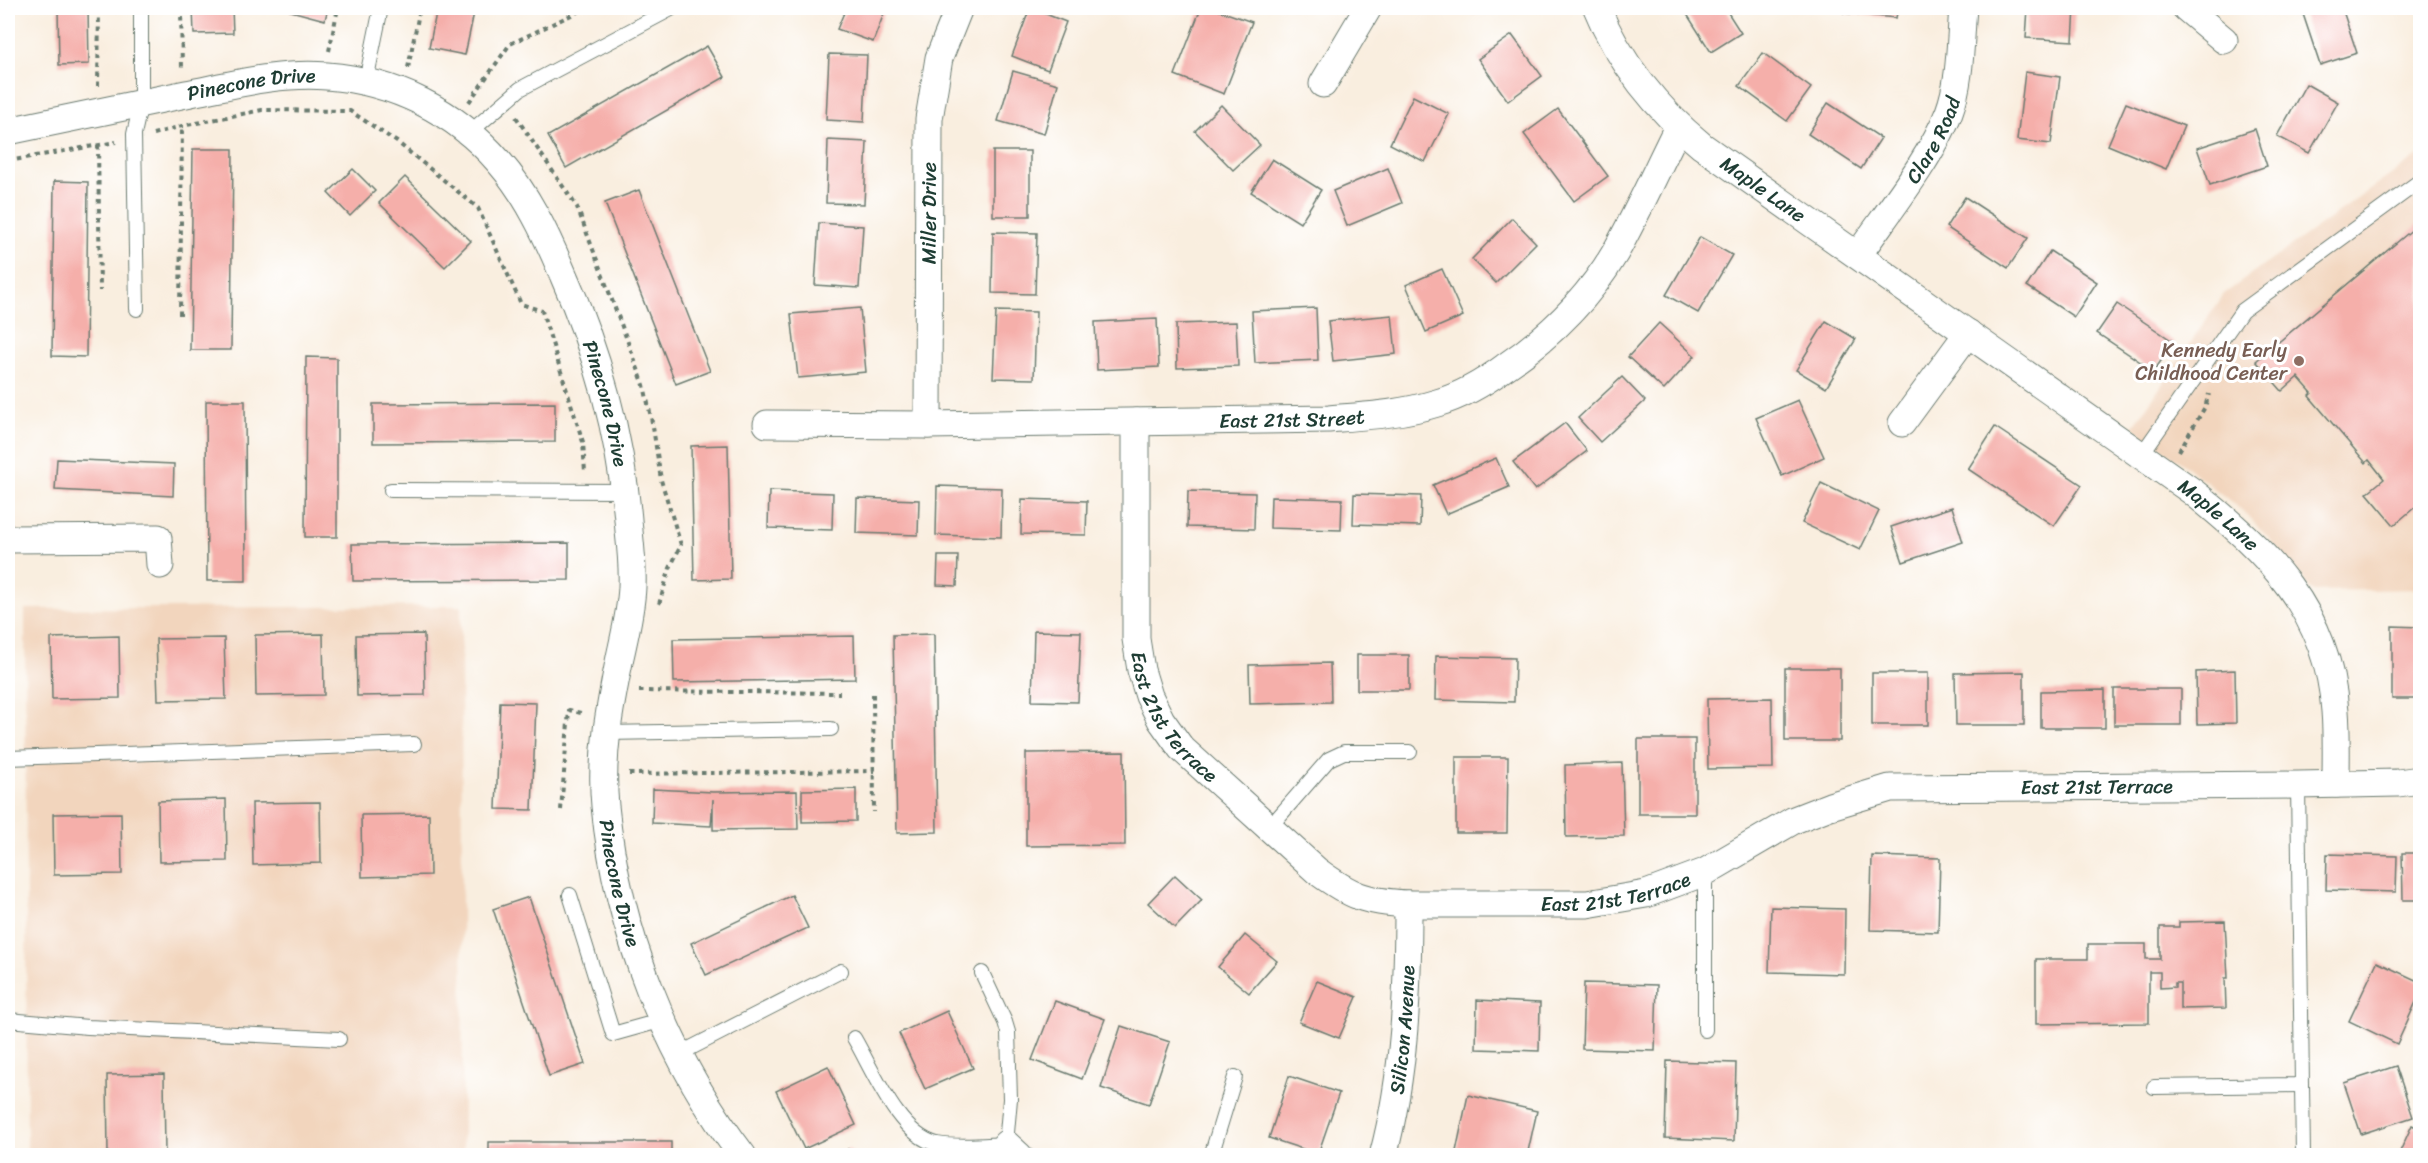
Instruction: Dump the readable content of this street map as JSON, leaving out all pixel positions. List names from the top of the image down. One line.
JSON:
{"streets":{"street":["Pinecone Drive","Clare Road","Maple Lane","Miller Drive","East 21st Street","East 21st Terrace","Silicon Avenue"]},"crossings":[["Clare Road","Maple Lane"],["Maple Lane","East 21st Street"],["Maple Lane","East 21st Terrace"],["Miller Drive","East 21st Street"],["East 21st Street","East 21st Terrace"],["East 21st Terrace","Silicon Avenue"]],"places":["Kennedy Early Childhood Center"]}
